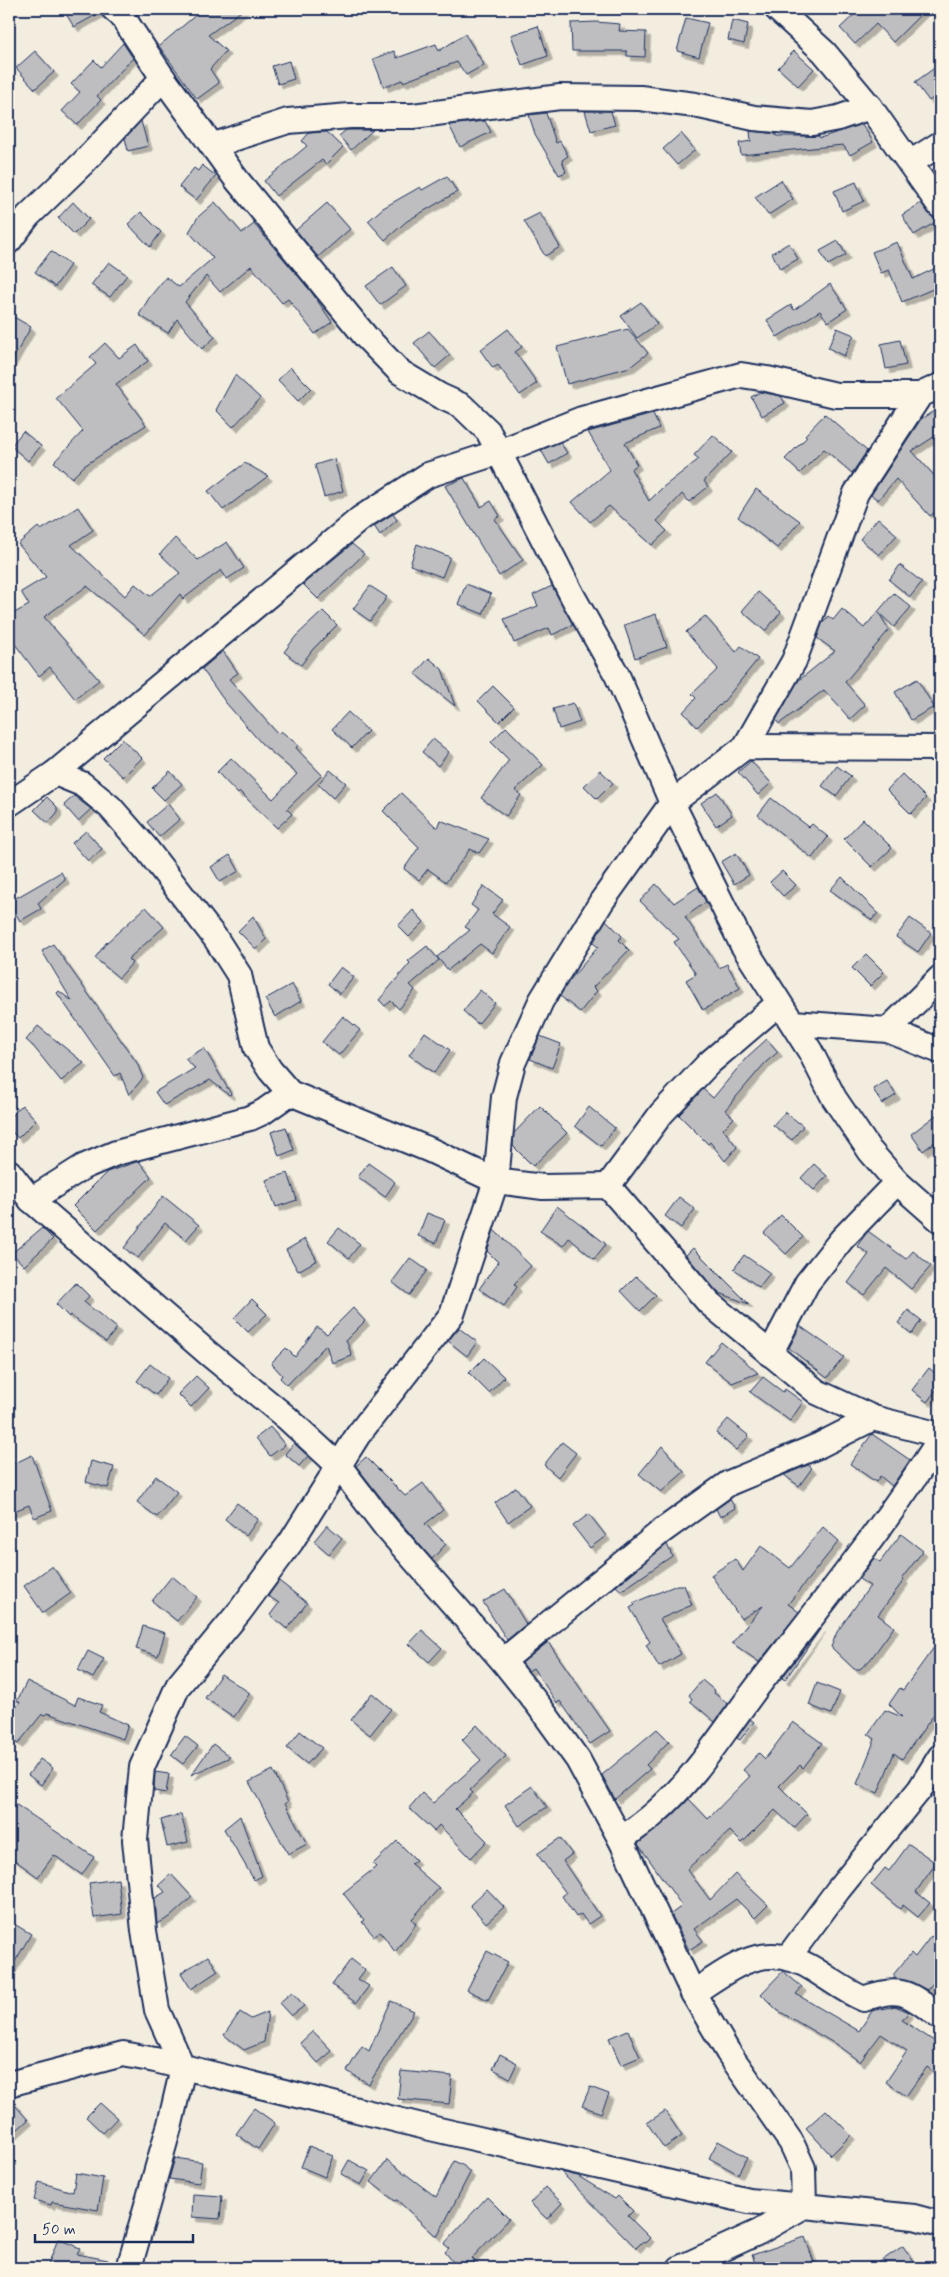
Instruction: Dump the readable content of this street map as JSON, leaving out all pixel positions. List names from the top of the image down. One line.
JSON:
{"scale_bar":"50 m"}
